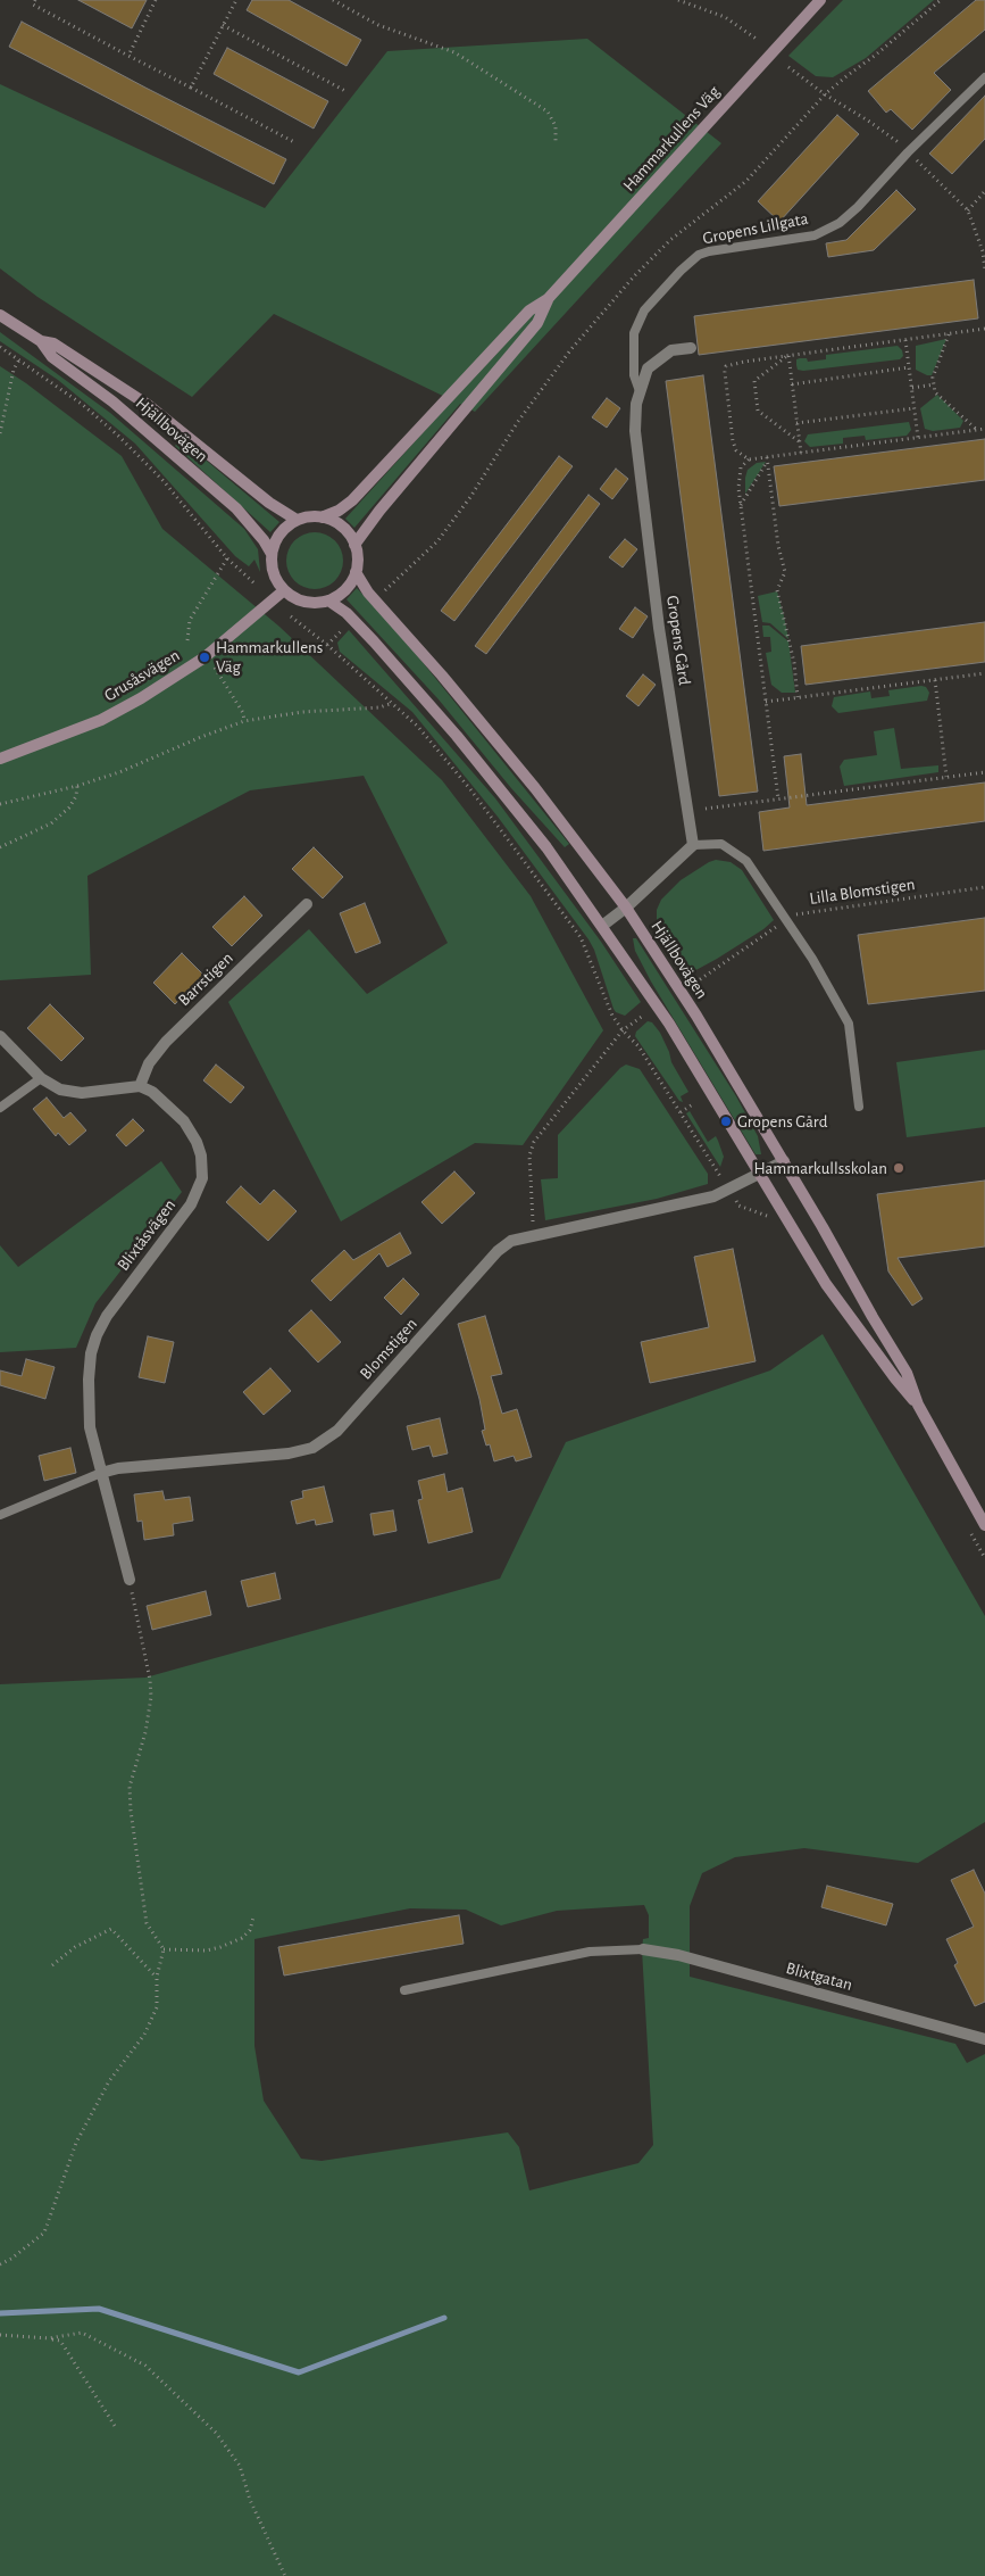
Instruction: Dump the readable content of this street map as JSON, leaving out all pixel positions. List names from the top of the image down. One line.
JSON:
{"streets":{"street":["Hammarkullens Väg","Hjällbovägen","Gropens Gård","Grusåsvägen","Barrstigen","Blixtåsvägen","Blomstigen","Blixtgatan"],"lane":["Gropens Lillgata"],"path":["Lilla Blomstigen"]},"crossings":[["Hammarkullens Väg","Hjällbovägen"],["Hammarkullens Väg","Grusåsvägen"],["Gropens Lillgata","Gropens Gård"],["Hjällbovägen","Grusåsvägen"],["Hjällbovägen","Blomstigen"],["Barrstigen","Blixtåsvägen"],["Blixtåsvägen","Blomstigen"]],"places":["Hammarkullens Väg","Gropens Gård","Hammarkullsskolan"]}
